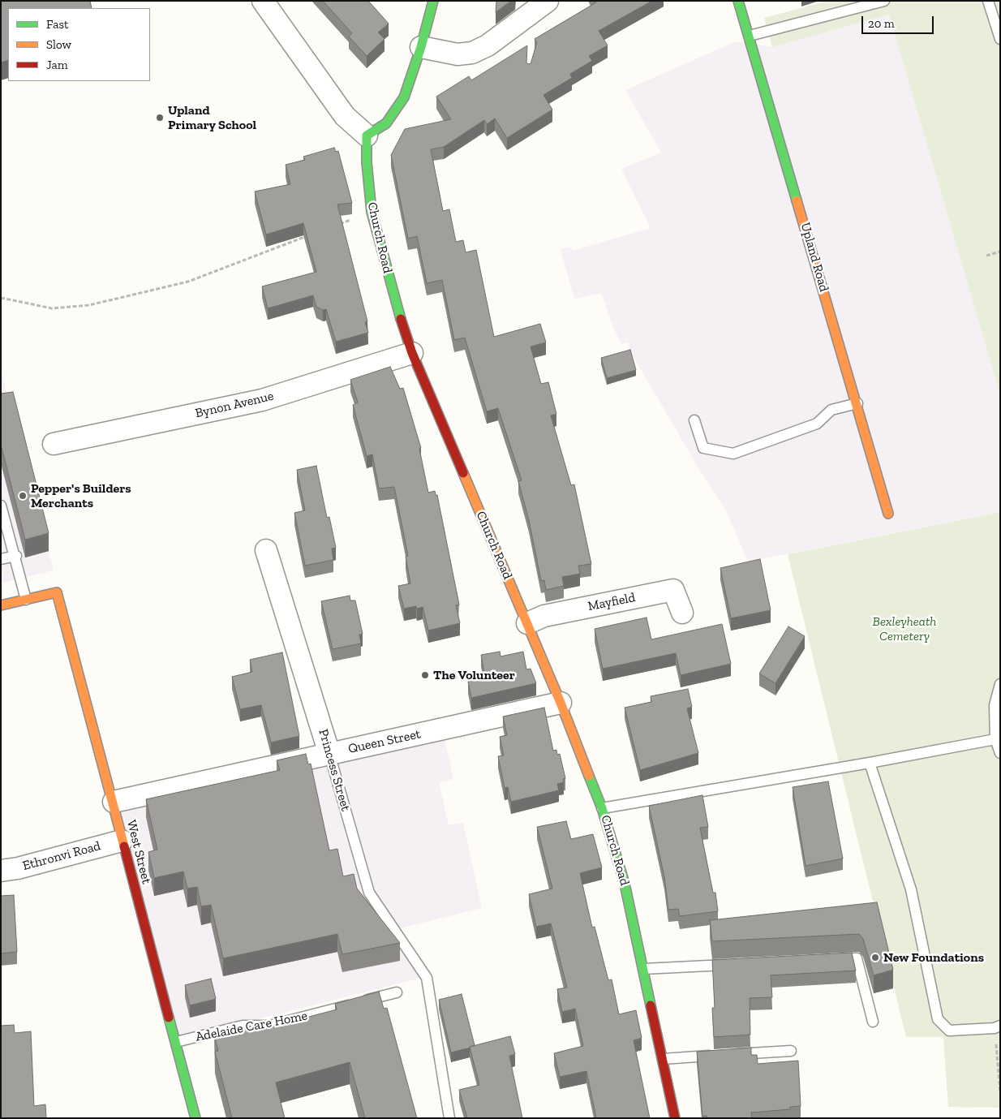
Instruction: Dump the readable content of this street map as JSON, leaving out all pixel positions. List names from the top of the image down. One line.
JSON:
{"streets":{"street":["Church Road","Upland Road","Bynon Avenue","Mayfield","Queen Street","Princess Street","West Street","Ethronvi Road"],"lane":["Adelaide Care Home"]},"crossings":[["Church Road","Bynon Avenue"],["Church Road","Mayfield"],["Church Road","Queen Street"],["Queen Street","Princess Street"],["Queen Street","West Street"],["West Street","Ethronvi Road"],["West Street","Adelaide Care Home"]],"parks":["Bexleyheath Cemetery"],"places":["Upland Primary School","Pepper's Builders Merchants","The Volunteer","New Foundations"],"legend":["Fast","Slow","Jam"],"scale_bar":"20 m"}
